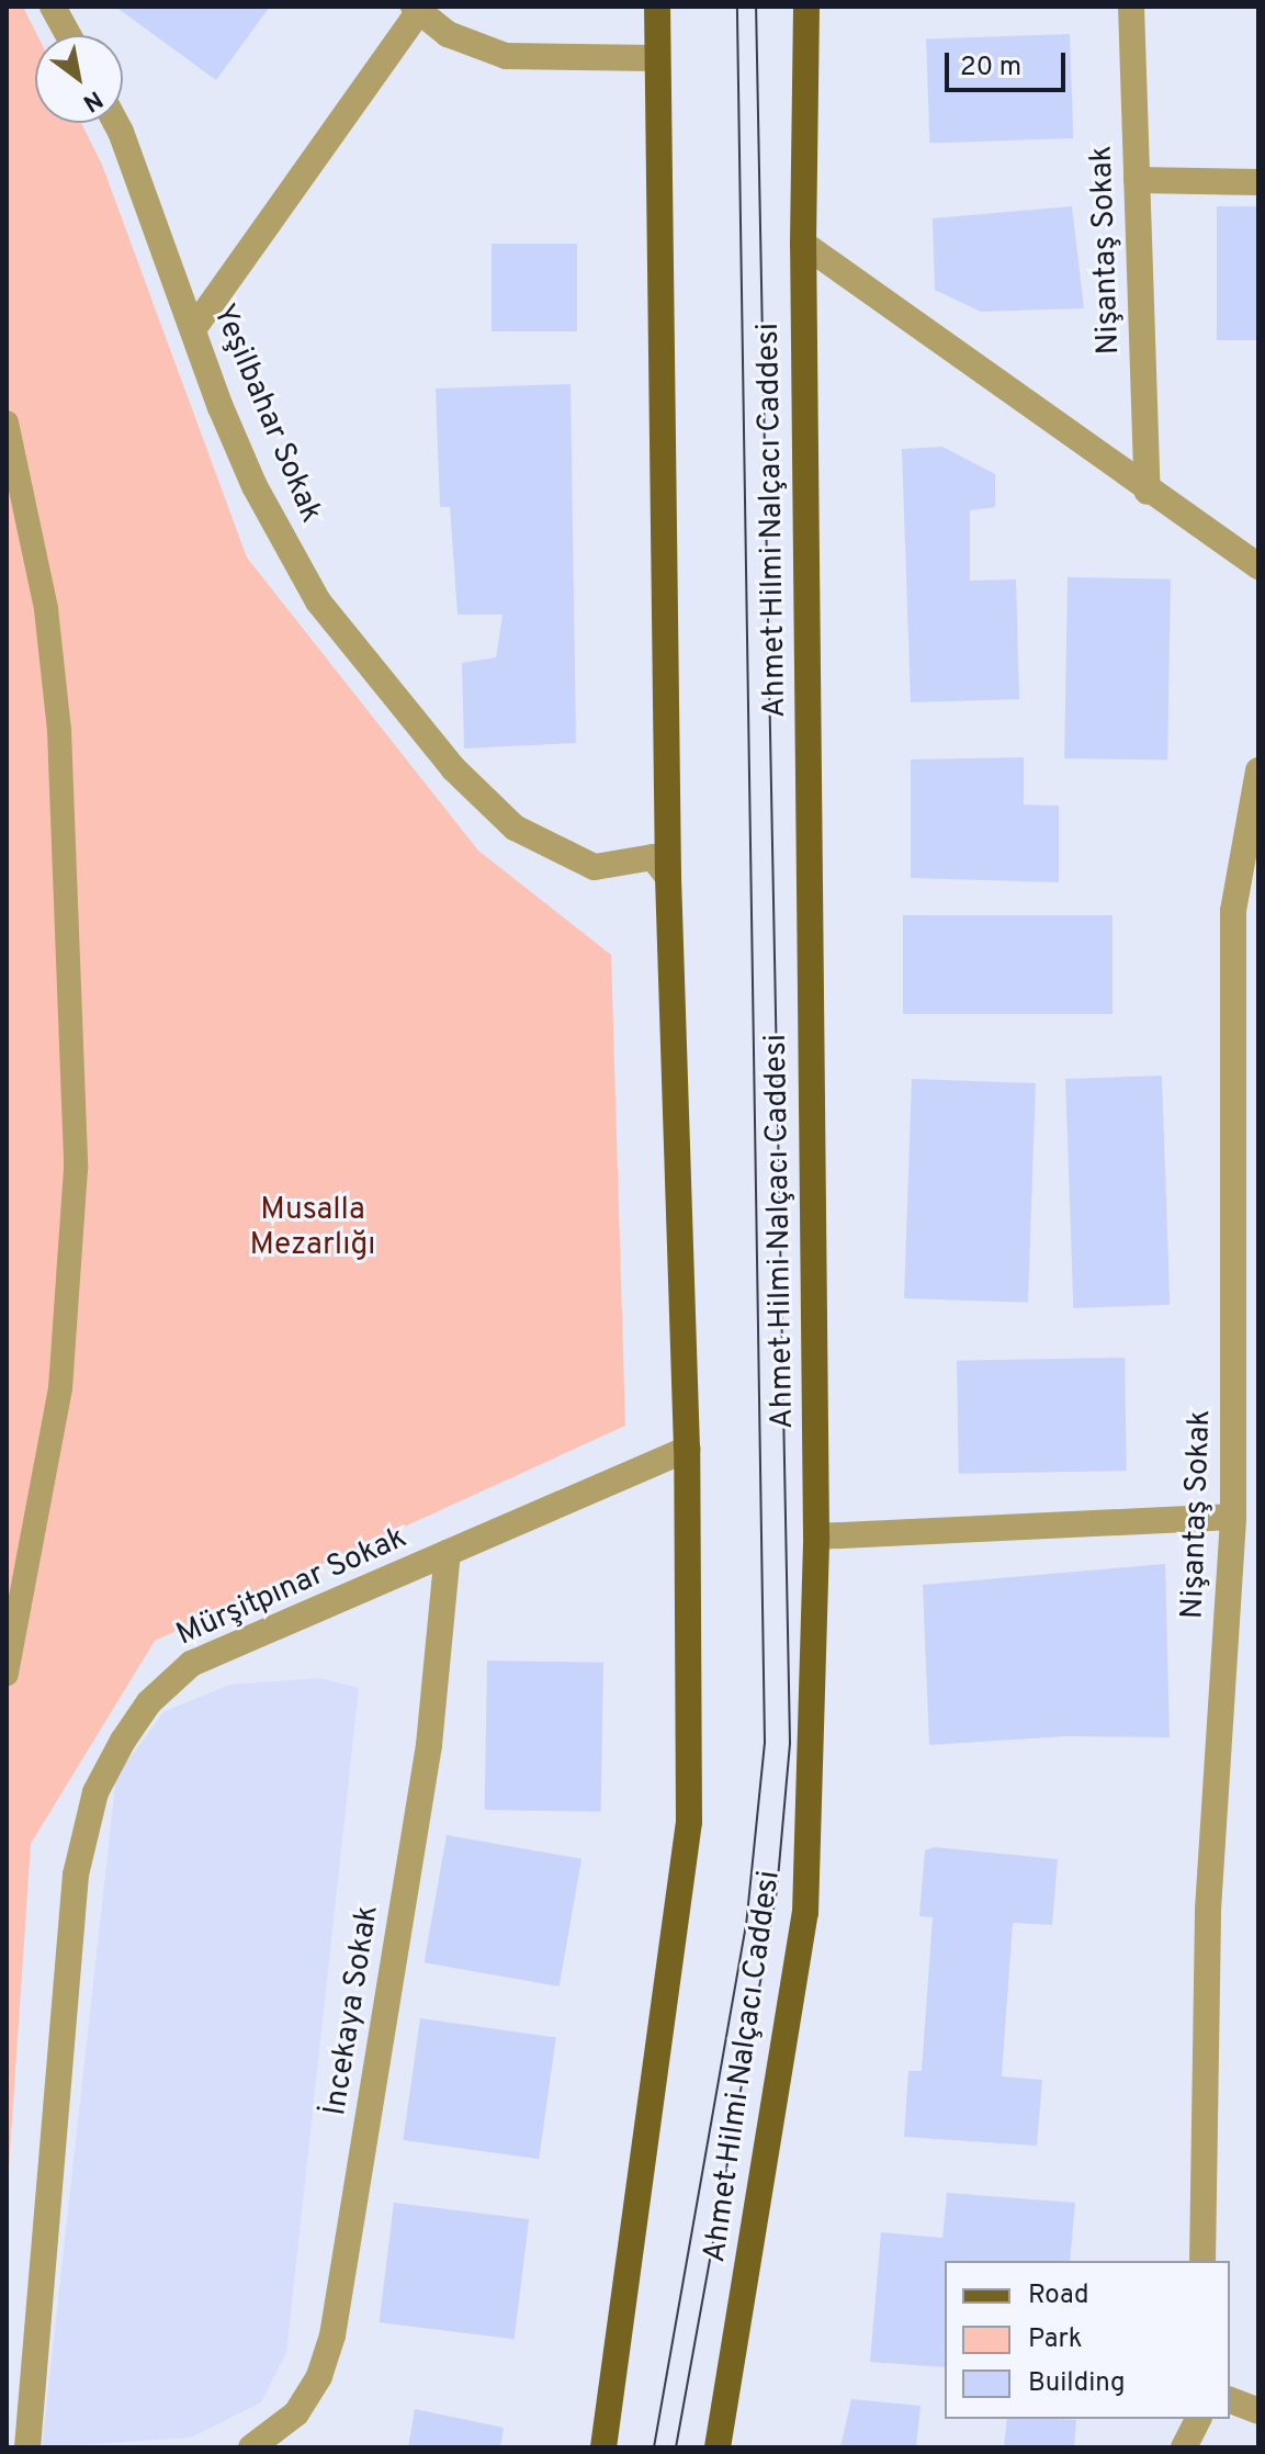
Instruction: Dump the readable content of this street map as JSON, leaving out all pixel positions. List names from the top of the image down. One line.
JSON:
{"streets":{"main road":["Ahmet Hilmi Nalçacı Caddesi"],"street":["Nişantaş Sokak","Yeşilbahar Sokak","Mürşitpınar Sokak","İncekaya Sokak"]},"crossings":[["Mürşitpınar Sokak","İncekaya Sokak"]],"parks":["Musalla Mezarlığı"],"legend":["Road","Park","Building"],"scale_bar":"20 m","north":"bottom right"}
